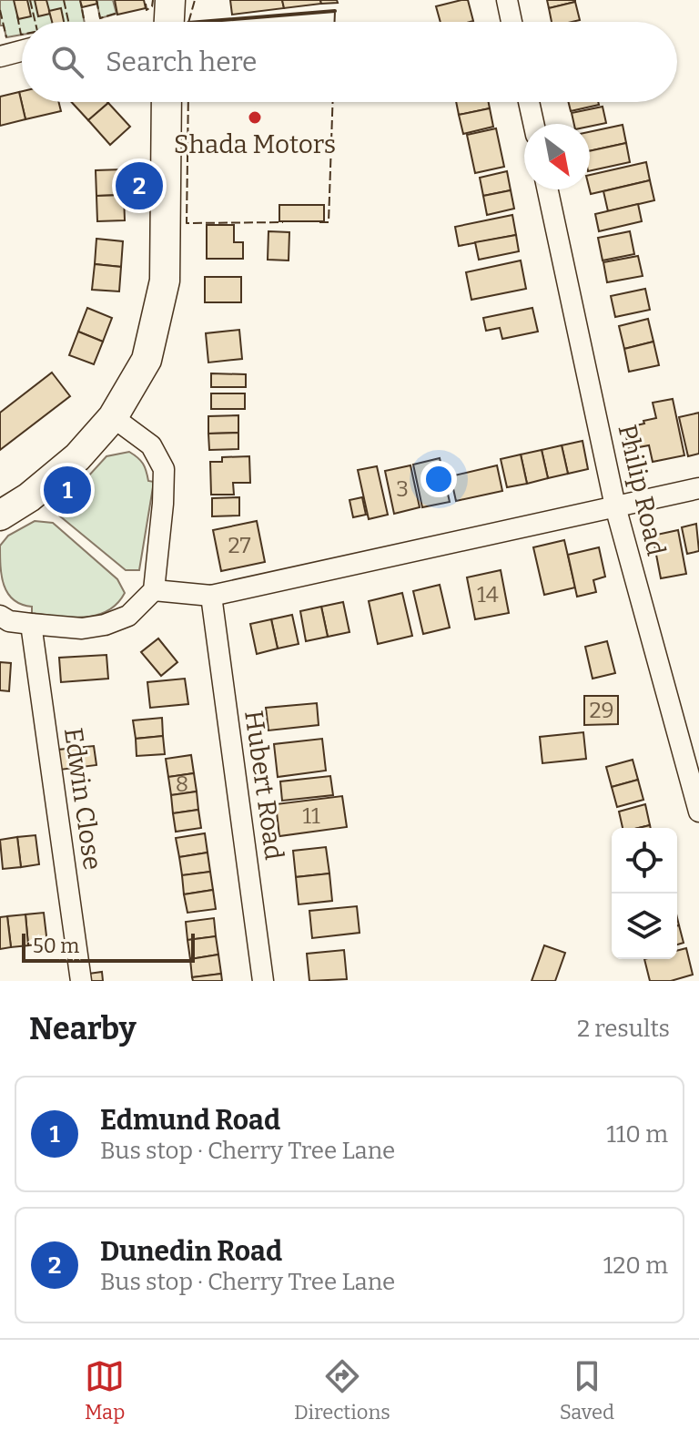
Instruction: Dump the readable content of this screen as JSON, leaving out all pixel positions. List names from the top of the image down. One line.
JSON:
{"streets":{"street":["Philip Road","Hubert Road","Edwin Close"]},"places":["Shada Motors"],"house_numbers":["3","27","14","29","8","11"],"scale_bar":"50 m","north":"bottom right","page":{"search":"Search here","pins":["2","1"],"scale":"50 m","heading":["Nearby","2 results"],"list":[{"mark":"1","name":"Edmund Road","note":"Bus stop · Cherry Tree Lane","value":"110 m"},{"mark":"2","name":"Dunedin Road","note":"Bus stop · Cherry Tree Lane","value":"120 m"}],"nav":["Map","Directions","Saved"]}}
